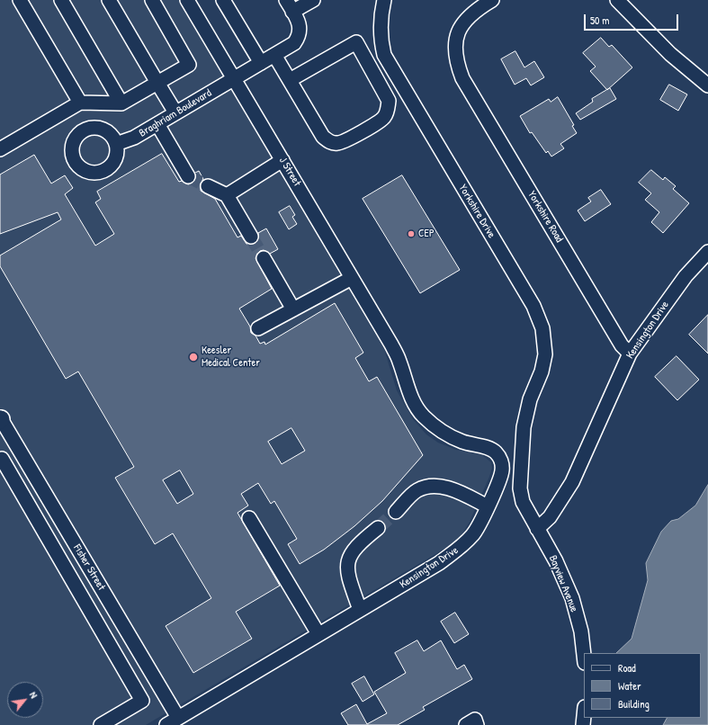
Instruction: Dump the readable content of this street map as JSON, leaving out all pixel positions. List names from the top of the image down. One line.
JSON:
{"streets":{"street":["Braghriam Boulevard","J Street","Yorkshire Drive","Yorkshire Road","Kensington Drive","Fisher Street","Bayview Avenue"]},"crossings":[["Braghriam Boulevard","J Street"],["J Street","Kensington Drive"],["Yorkshire Drive","Bayview Avenue"],["Yorkshire Road","Kensington Drive"],["Kensington Drive","Fisher Street"],["Kensington Drive","Bayview Avenue"]],"places":["CEP","Keesler Medical Center"],"legend":["Road","Water","Building"],"scale_bar":"50 m","north":"top right"}
